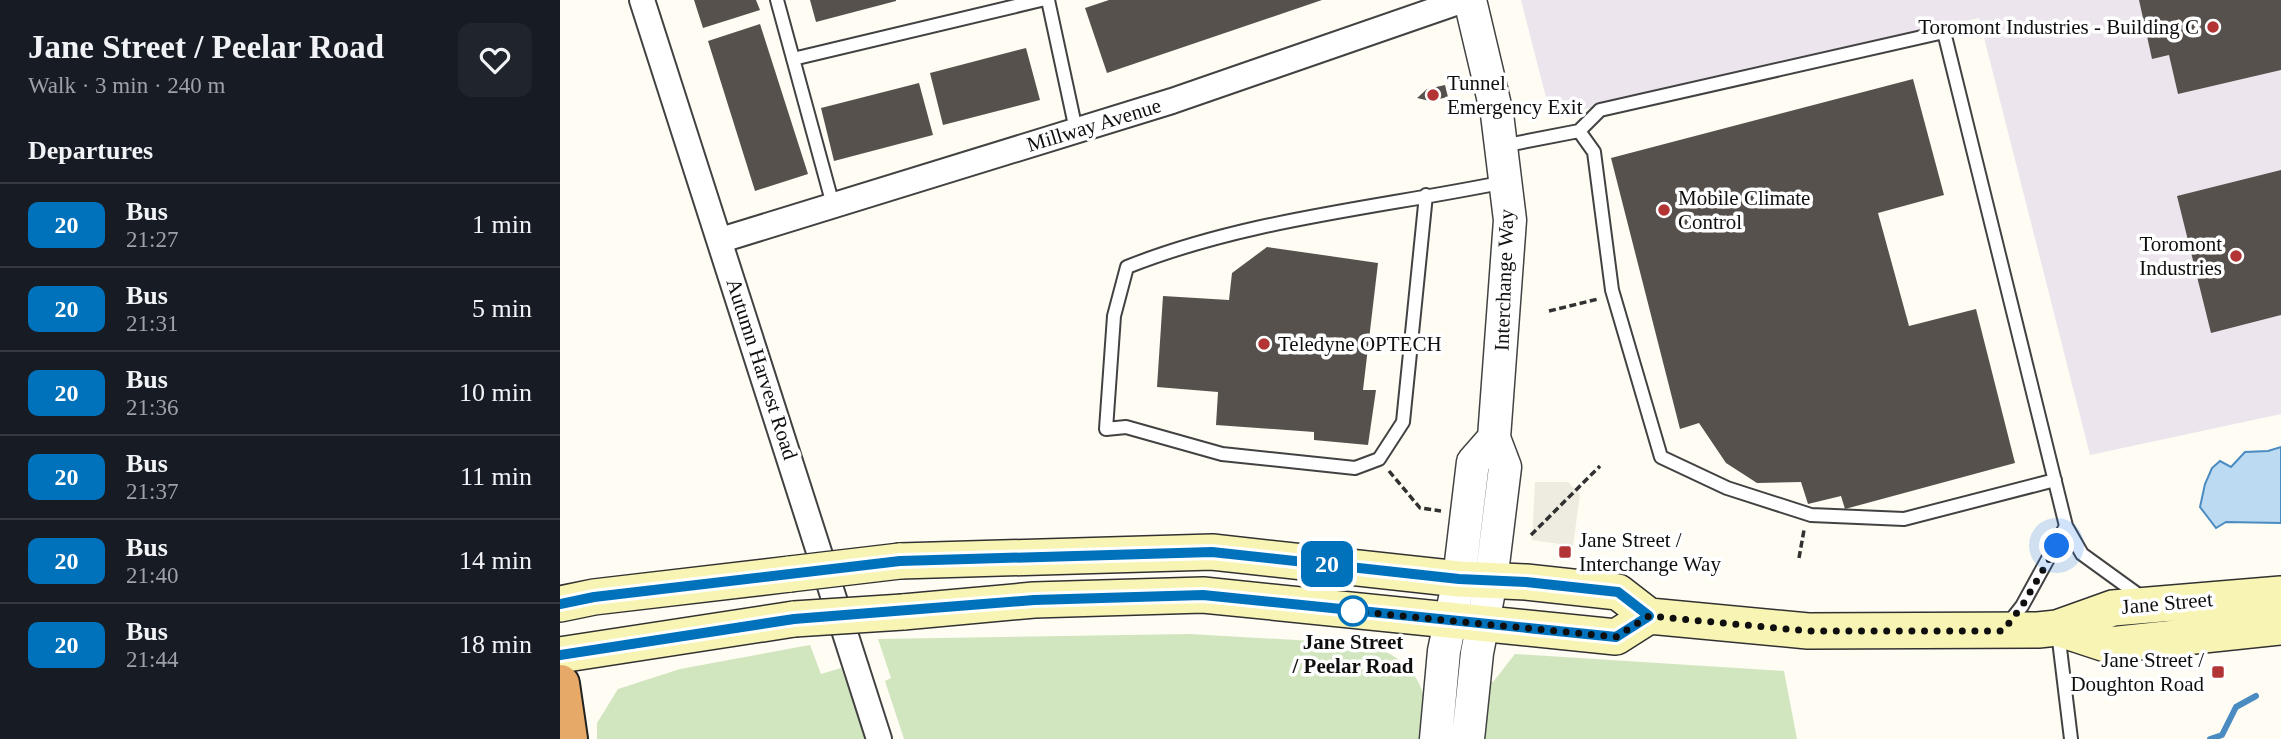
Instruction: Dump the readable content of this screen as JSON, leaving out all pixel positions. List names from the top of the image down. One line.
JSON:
{"streets":{"main road":["Jane Street"],"street":["Millway Avenue","Interchange Way","Autumn Harvest Road"]},"crossings":[["Millway Avenue","Autumn Harvest Road"]],"places":{"other":["Toromont Industries - Building C","Tunnel Emergency Exit","Mobile Climate Control","Toromont Industries","Teledyne OPTECH","Jane Street / Peelar Road"],"transit":["Jane Street / Interchange Way","Jane Street / Doughton Road"]},"lines":["bus line 20"],"page":{"heading":[["Jane Street / Peelar Road","Walk · 3 min · 240 m"],"Departures"],"on_map":"20","list":[{"mark":"20","name":"Bus","note":"21:27","value":"1 min"},{"mark":"20","name":"Bus","note":"21:31","value":"5 min"},{"mark":"20","name":"Bus","note":"21:36","value":"10 min"},{"mark":"20","name":"Bus","note":"21:37","value":"11 min"},{"mark":"20","name":"Bus","note":"21:40","value":"14 min"},{"mark":"20","name":"Bus","note":"21:44","value":"18 min"}]}}
